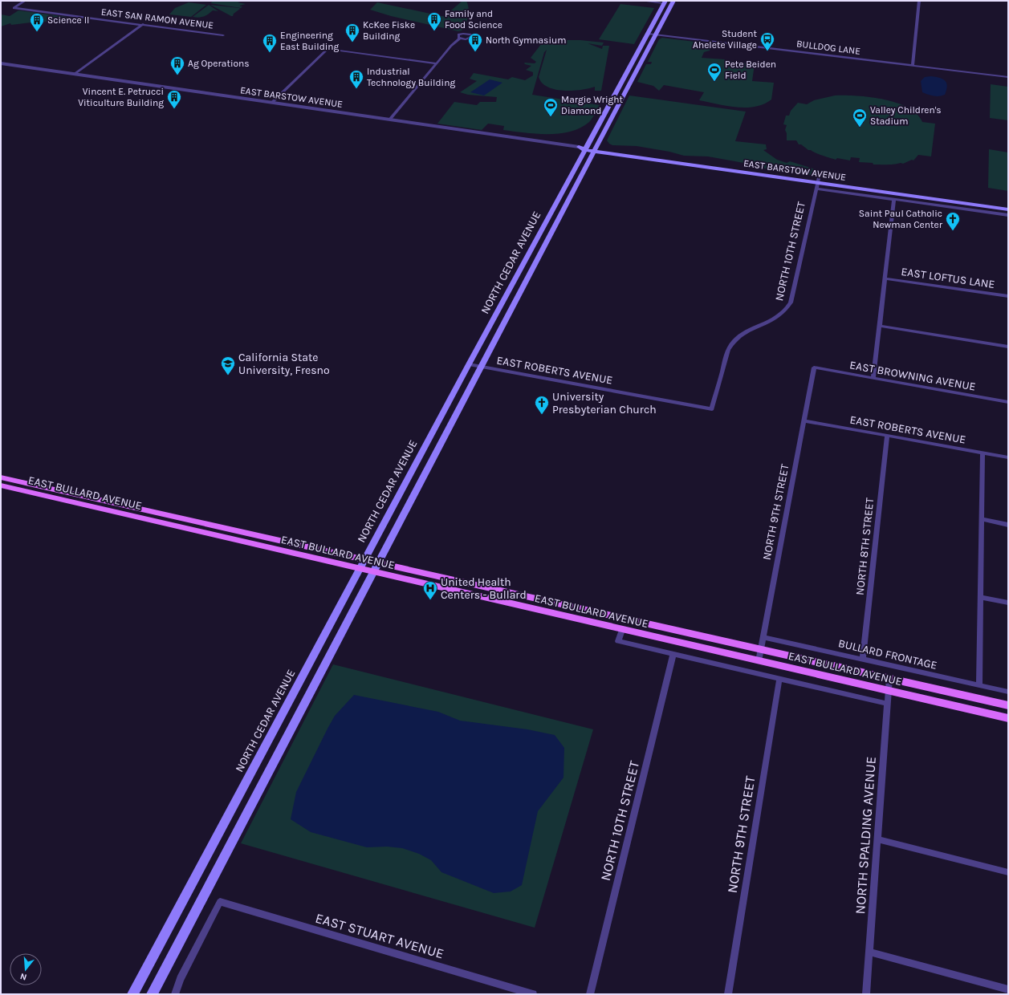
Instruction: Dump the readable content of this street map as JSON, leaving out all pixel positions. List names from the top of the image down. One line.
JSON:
{"streets":{"main road":["EAST BARSTOW AVENUE","NORTH CEDAR AVENUE","EAST BULLARD AVENUE"],"street":["EAST SAN RAMON AVENUE","BULLDOG LANE","NORTH 10TH STREET","EAST LOFTUS LANE","EAST ROBERTS AVENUE","EAST BROWNING AVENUE","NORTH 9TH STREET","NORTH 8TH STREET","BULLARD FRONTAGE","NORTH SPALDING AVENUE","EAST STUART AVENUE"]},"crossings":[["BULLDOG LANE","NORTH CEDAR AVENUE"],["EAST BARSTOW AVENUE","NORTH 10TH STREET"],["EAST BARSTOW AVENUE","NORTH CEDAR AVENUE"],["NORTH 10TH STREET","EAST ROBERTS AVENUE"],["NORTH CEDAR AVENUE","EAST ROBERTS AVENUE"],["NORTH CEDAR AVENUE","EAST BULLARD AVENUE"],["EAST ROBERTS AVENUE","NORTH 9TH STREET"],["EAST ROBERTS AVENUE","NORTH 8TH STREET"],["EAST BROWNING AVENUE","NORTH 9TH STREET"],["EAST BULLARD AVENUE","NORTH 9TH STREET"],["EAST BULLARD AVENUE","NORTH SPALDING AVENUE"],["NORTH 9TH STREET","BULLARD FRONTAGE"],["NORTH 8TH STREET","BULLARD FRONTAGE"]],"places":{"building":["Family and Food Science","Science II","KcKee Fiske Building","North Gymnasium","Engineering East Building","Ag Operations","Industrial Technology Building","Vincent E. Petrucci Viticulture Building"],"bus stop":["Student Ahelete Village"],"sports":["Pete Beiden Field","Margie Wright Diamond","Valley Children's Stadium"],"church":["Saint Paul Catholic Newman Center","University Presbyterian Church"],"school or university":["California State University, Fresno"],"hospital":["United Health Centers - Bullard"]},"north":"bottom"}
